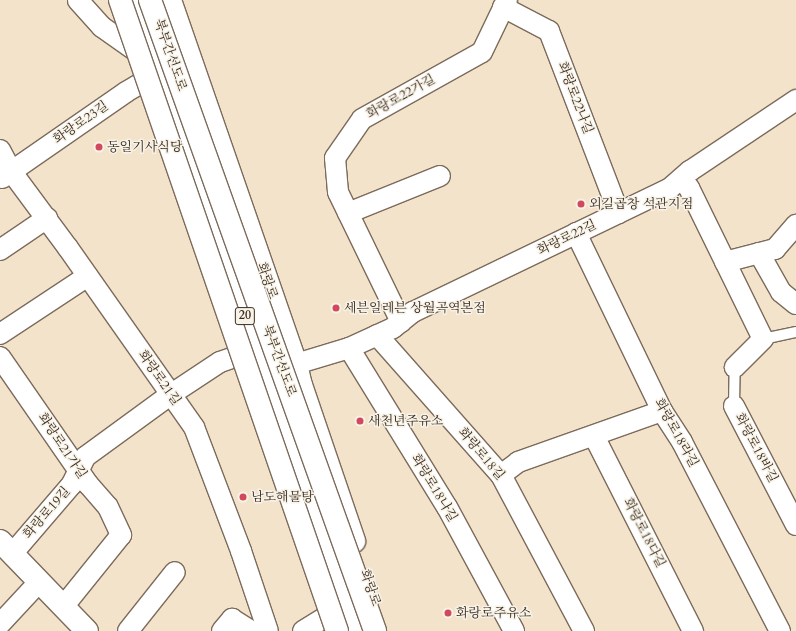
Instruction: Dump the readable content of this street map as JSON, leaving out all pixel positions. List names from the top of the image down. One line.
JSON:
{"streets":{"main road":["북부간선도로","화랑로","20","화랑로19길"],"street":["화랑로22가길","화랑로22나길","화랑로23길","화랑로22길","화랑로21길","화랑로18라길","화랑로21가길","화랑로18바길","화랑로18길","화랑로18나길","화랑로18다길"]},"crossings":[["화랑로22가길","화랑로22나길"],["화랑로22가길","화랑로22길"],["화랑로22나길","화랑로22길"],["화랑로23길","20"],["화랑로23길","화랑로21길"],["화랑로22길","화랑로"],["화랑로22길","화랑로18라길"],["화랑로22길","화랑로18길"],["화랑로22길","화랑로18나길"],["화랑로21가길","화랑로19길"]],"places":["동일기사식당","외길곱창 석관지점","세븐일레븐 상월곡역본점","새천년주유소","남도해물탕","화랑로주유소"]}
